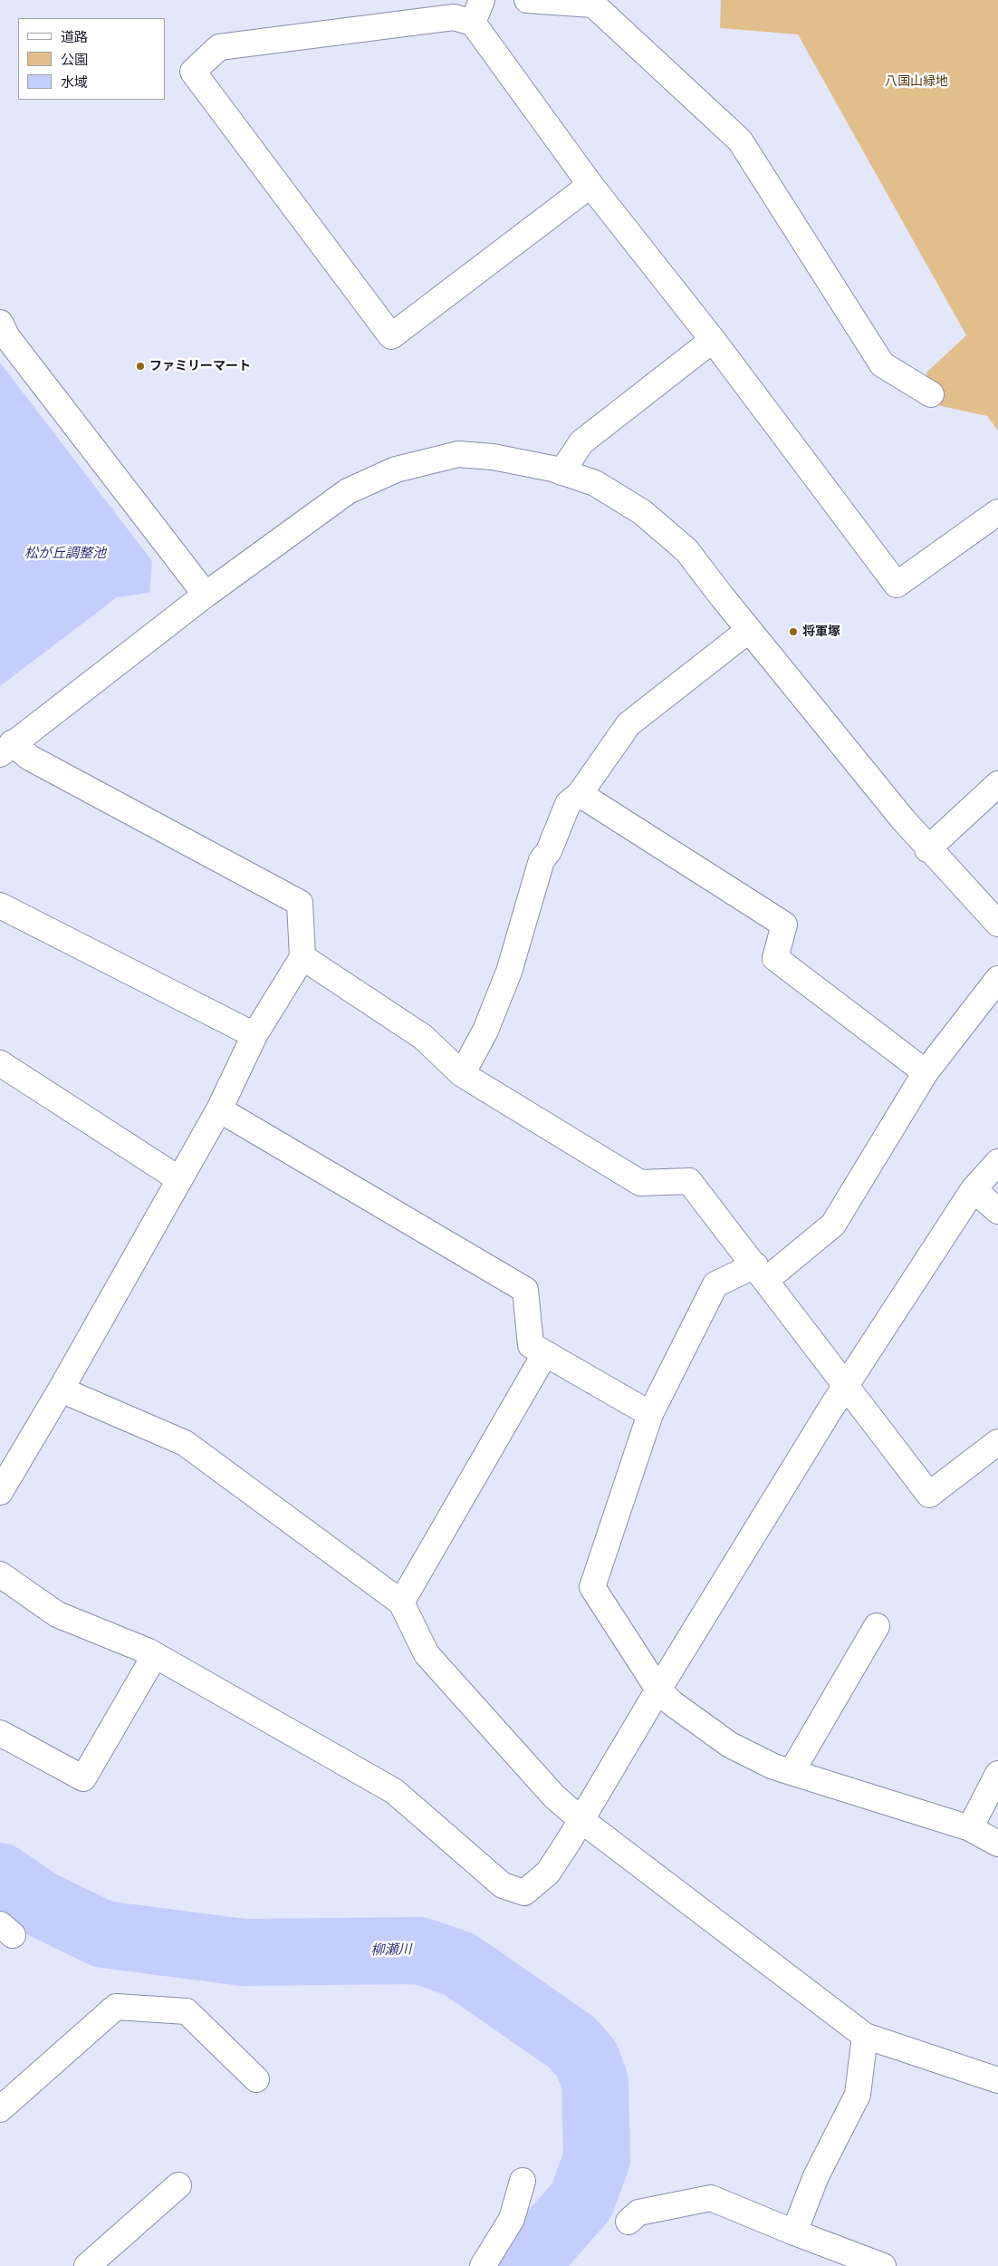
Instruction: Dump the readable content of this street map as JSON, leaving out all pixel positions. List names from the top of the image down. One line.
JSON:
{"water":["松が丘調整池","柳瀬川"],"parks":["八国山緑地"],"places":["ファミリーマート","将軍塚"],"legend":["道路","公園","水域"]}
